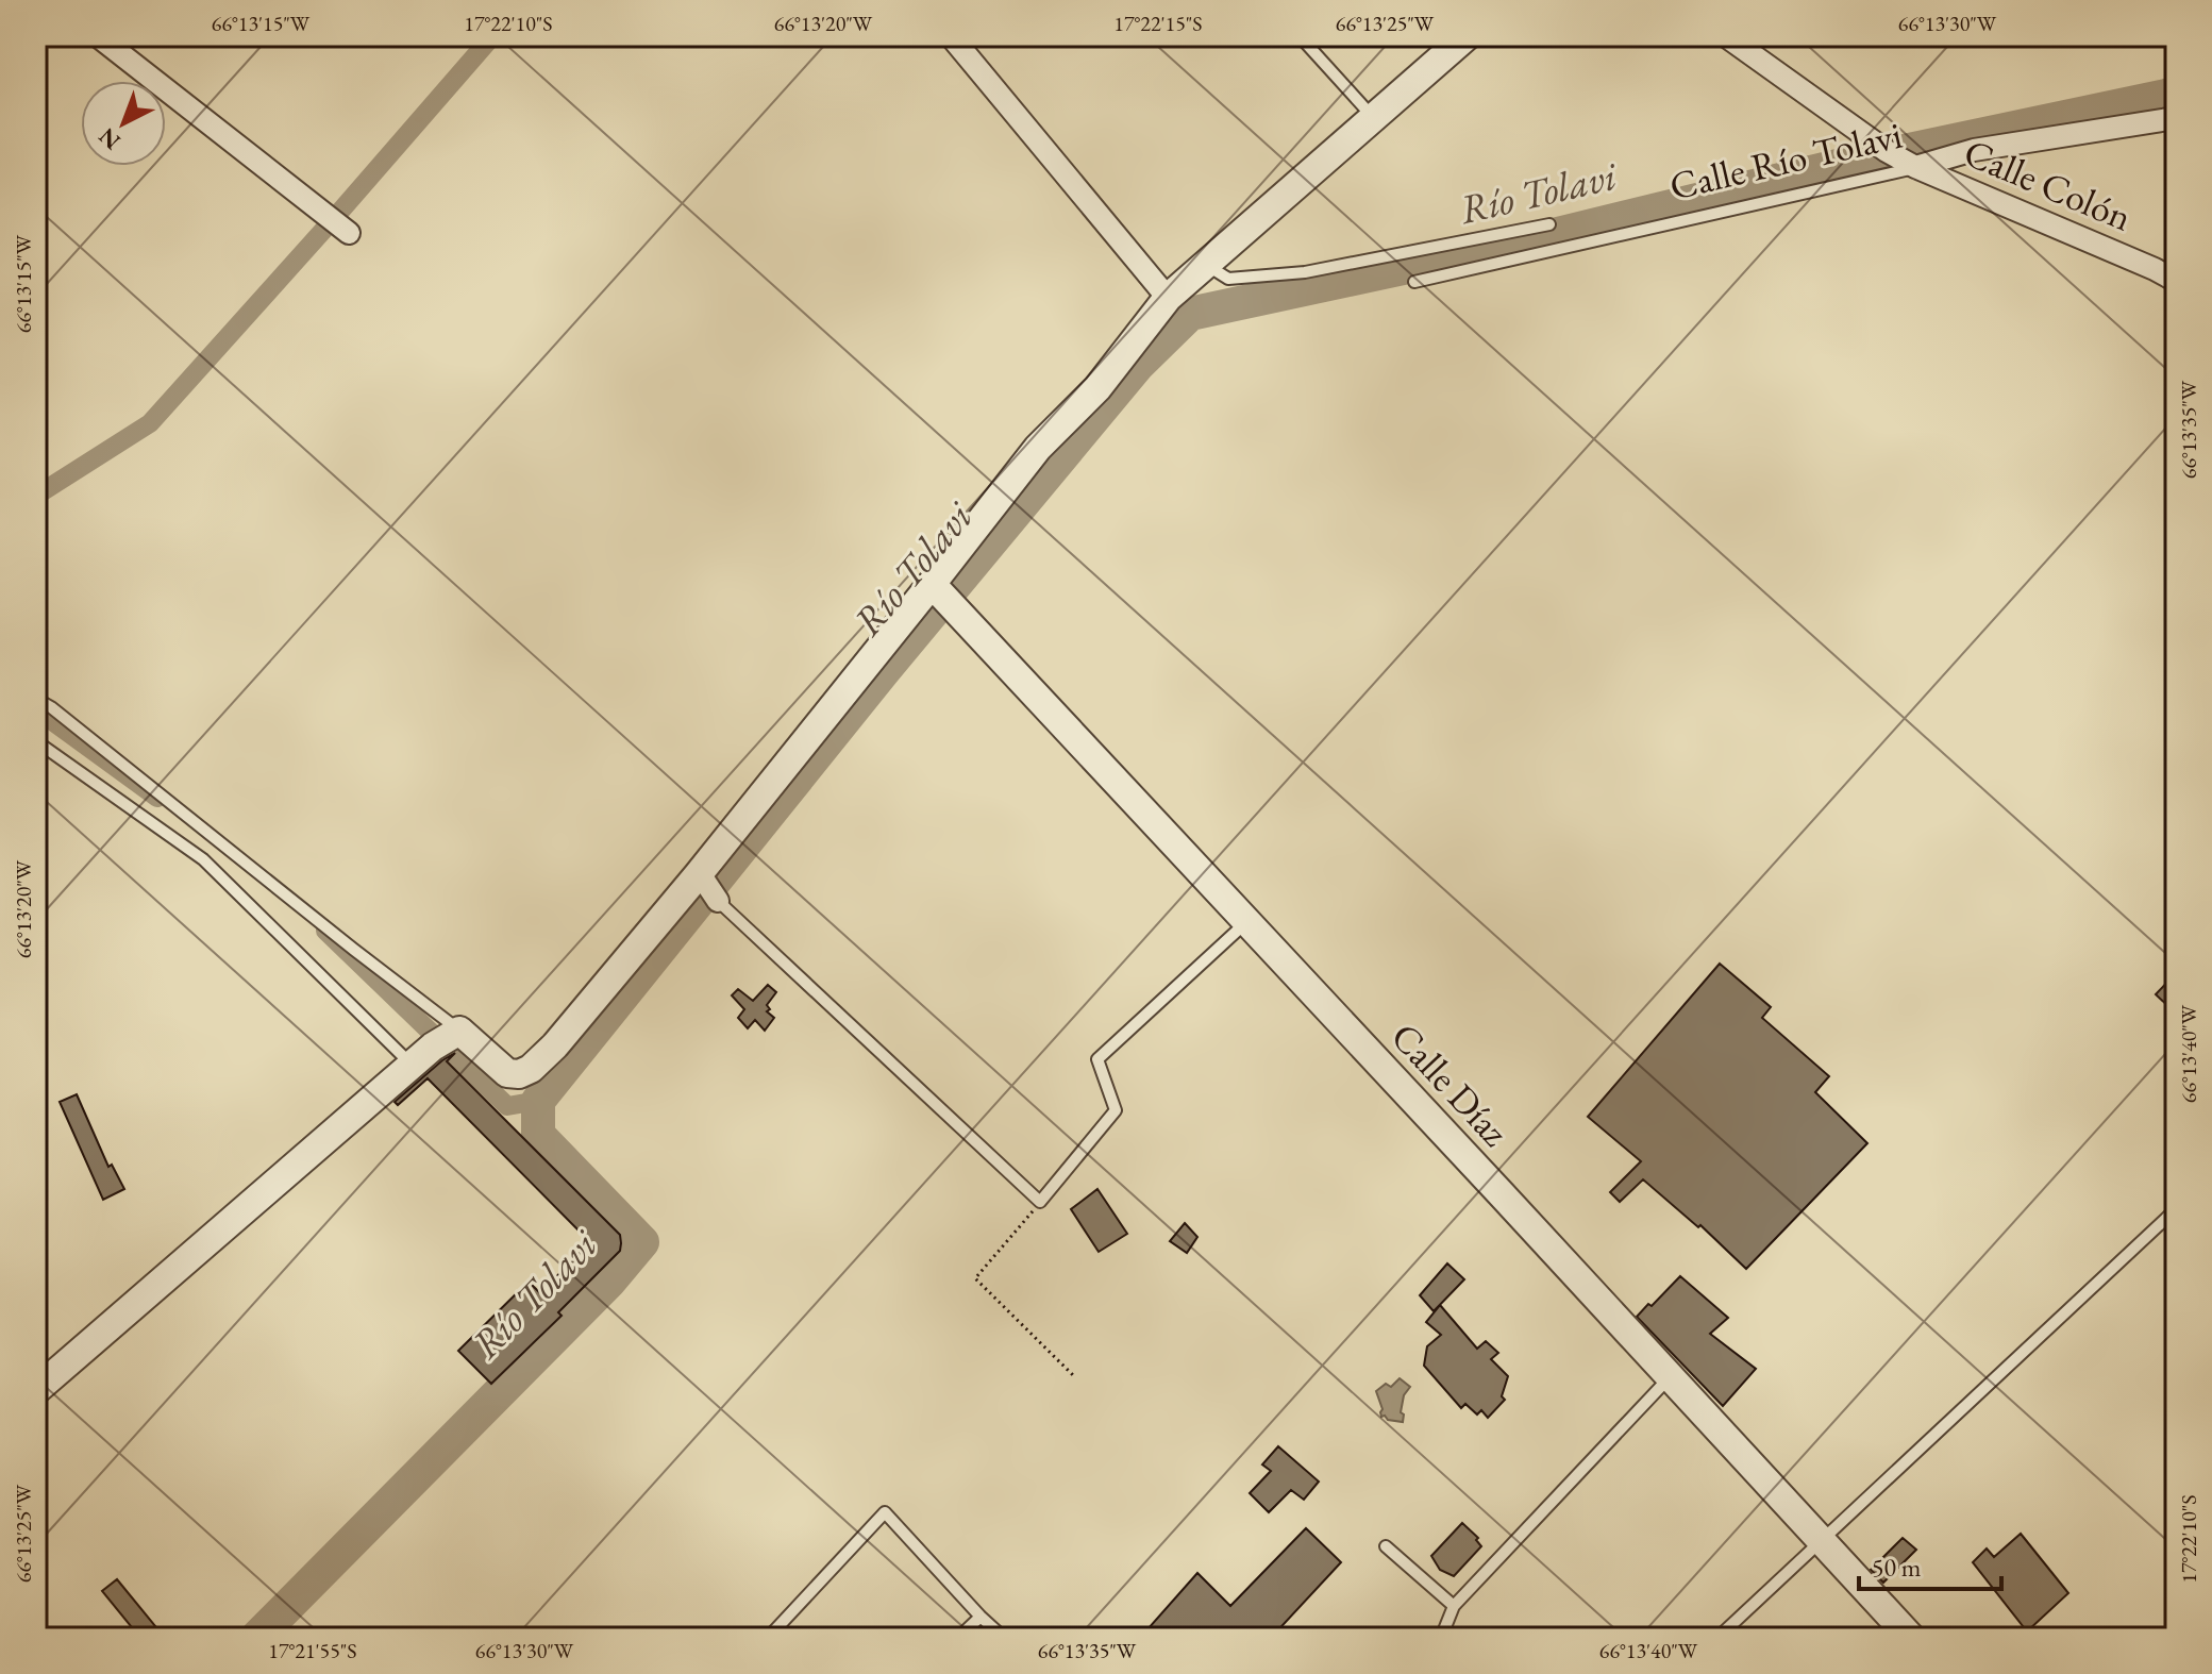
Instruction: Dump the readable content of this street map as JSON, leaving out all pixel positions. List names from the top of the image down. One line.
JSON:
{"streets":{"street":["Calle Río Tolavi","Calle Colón","Calle Díaz"]},"crossings":[["Calle Río Tolavi","Calle Colón"]],"water":["Río Tolavi"],"scale_bar":"50 m","north":"bottom left","coordinates":["66°13'15\"W","17°22'10\"S","66°13'20\"W","17°22'15\"S","66°13'25\"W","66°13'30\"W","66°13'35\"W","66°13'40\"W","17°21'55\"S"]}
